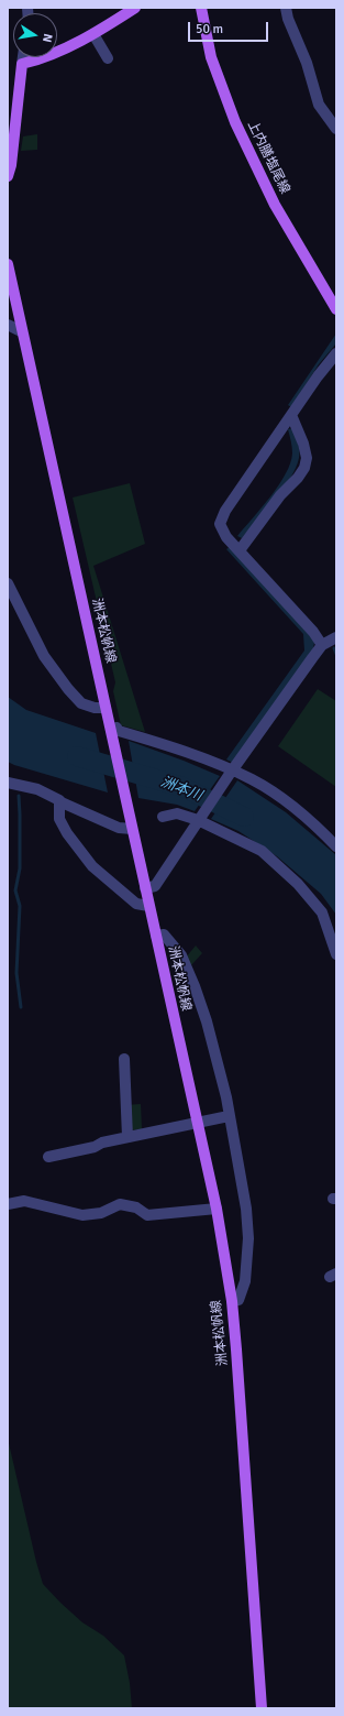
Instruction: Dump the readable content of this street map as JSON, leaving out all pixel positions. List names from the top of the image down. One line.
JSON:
{"streets":{"main road":["上内膳塩尾線","洲本松帆線"]},"water":["洲本川"],"scale_bar":"50 m","north":"right"}
